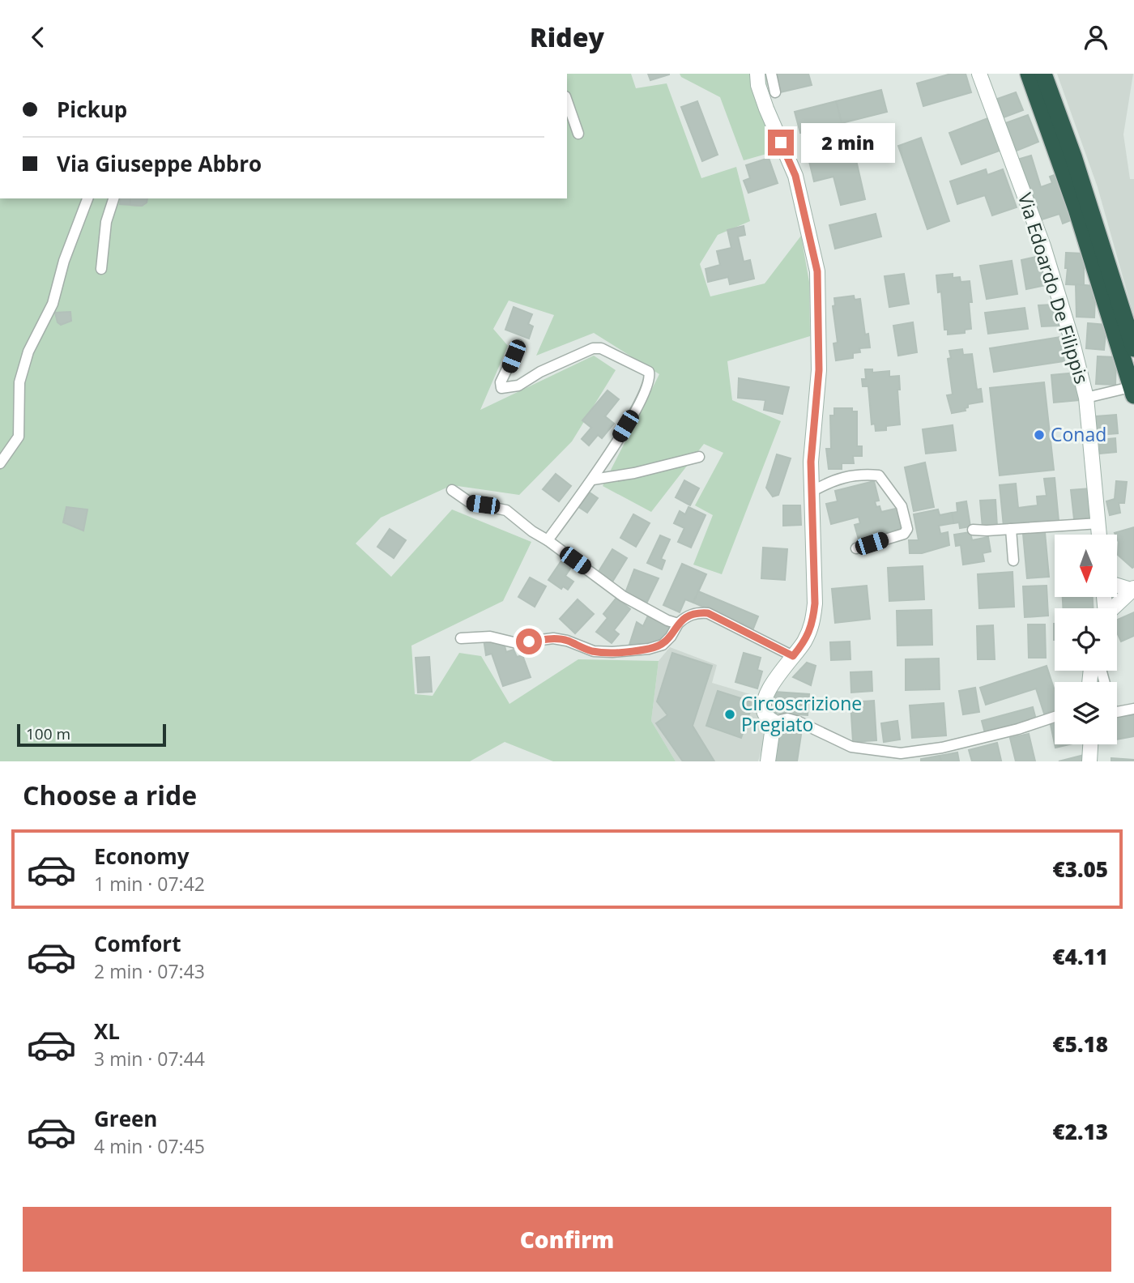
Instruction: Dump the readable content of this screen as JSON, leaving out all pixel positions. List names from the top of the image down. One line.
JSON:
{"streets":{"street":["Via Edoardo De Filippis"]},"places":["Conad","Circoscrizione Pregiato"],"scale_bar":"100 m","north":"bottom","page":{"header":"Ridey","banner":["Pickup","Via Giuseppe Abbro"],"bubble":"2 min","scale":"100 m","heading":"Choose a ride","list":[{"name":"Economy","note":"1 min · 07:42","value":"€3.05"},{"name":"Comfort","note":"2 min · 07:43","value":"€4.11"},{"name":"XL","note":"3 min · 07:44","value":"€5.18"},{"name":"Green","note":"4 min · 07:45","value":"€2.13"}],"buttons":"Confirm"}}
